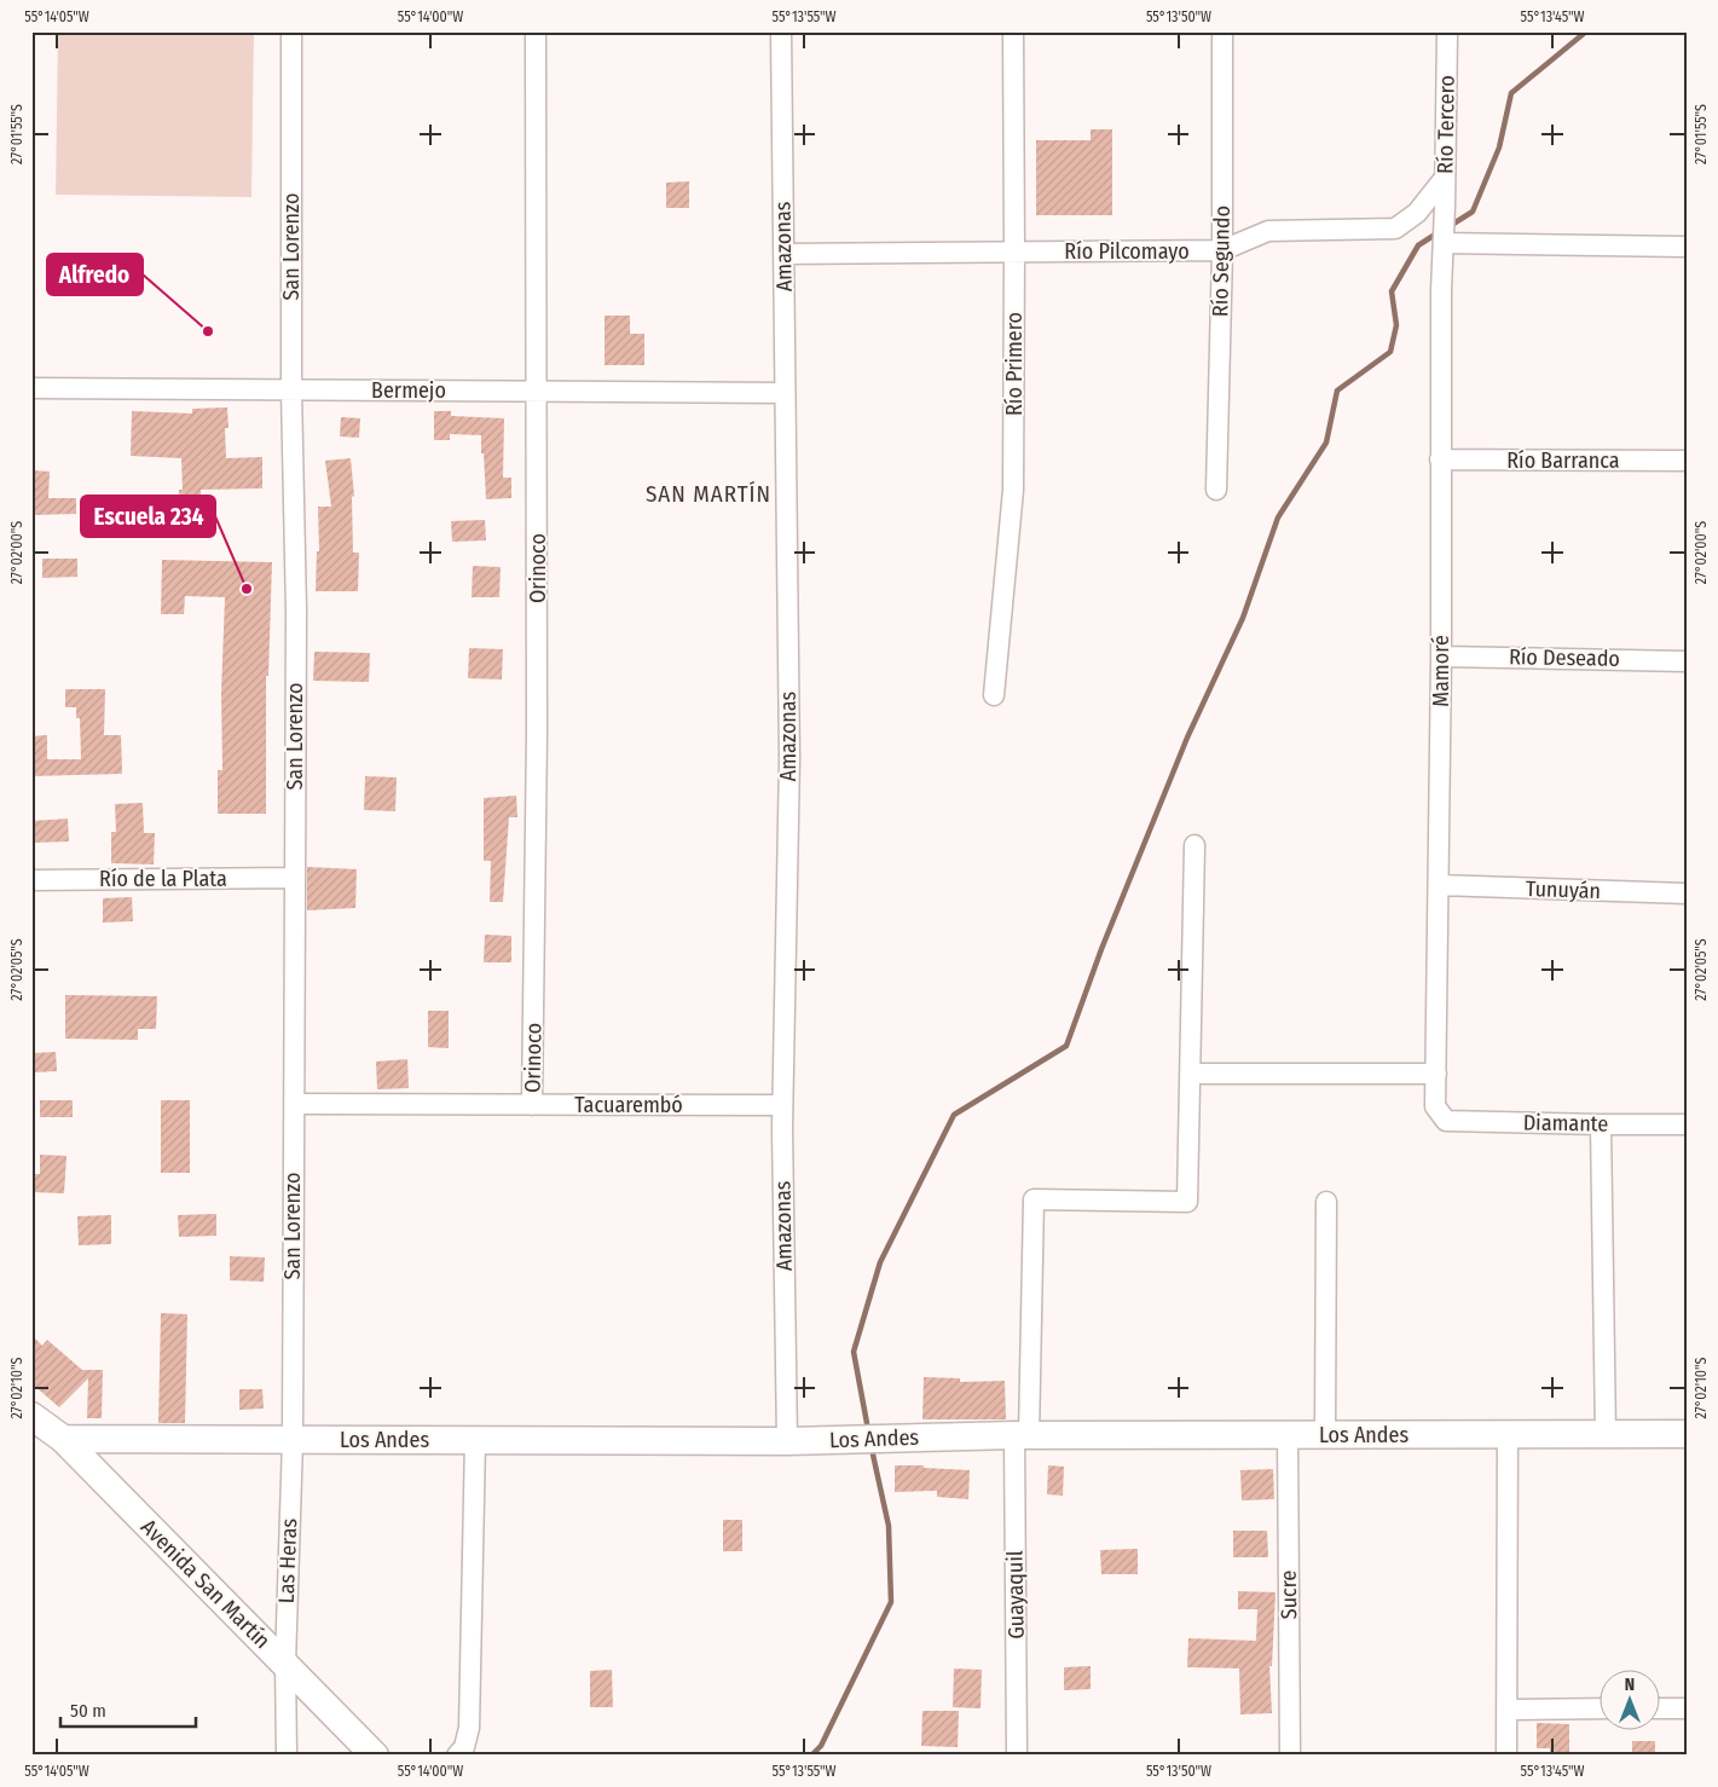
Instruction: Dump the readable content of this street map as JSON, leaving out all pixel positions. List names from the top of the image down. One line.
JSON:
{"streets":{"main road":["Los Andes","Avenida San Martín"],"street":["Río Tercero","San Lorenzo","Amazonas","Río Pilcomayo","Río Segundo","Río Primero","Bermejo","Río Barranca","Orinoco","Río Deseado","Mamoré","Río de la Plata","Tunuyán","Tacuarembó","Diamante","Las Heras","Guayaquil","Sucre"]},"crossings":[["Río Tercero","Río Pilcomayo"],["Río Tercero","Mamoré"],["San Lorenzo","Bermejo"],["San Lorenzo","Río de la Plata"],["San Lorenzo","Tacuarembó"],["San Lorenzo","Los Andes"],["San Lorenzo","Las Heras"],["Amazonas","Río Pilcomayo"],["Amazonas","Bermejo"],["Amazonas","Tacuarembó"],["Amazonas","Los Andes"],["Río Pilcomayo","Río Segundo"],["Río Pilcomayo","Río Primero"],["Bermejo","Orinoco"],["Río Barranca","Mamoré"],["Orinoco","Tacuarembó"],["Río Deseado","Mamoré"],["Mamoré","Tunuyán"],["Mamoré","Diamante"],["Los Andes","Las Heras"],["Los Andes","Avenida San Martín"],["Los Andes","Guayaquil"],["Los Andes","Sucre"],["Las Heras","Avenida San Martín"]],"districts":["SAN MARTÍN"],"places":["Alfredo","Escuela 234"],"scale_bar":"50 m","north":"top","coordinates":["55°14'05\"W","55°14'00\"W","55°13'55\"W","55°13'50\"W","55°13'45\"W","27°01'55\"S","27°02'00\"S","27°02'05\"S","27°02'10\"S"]}
